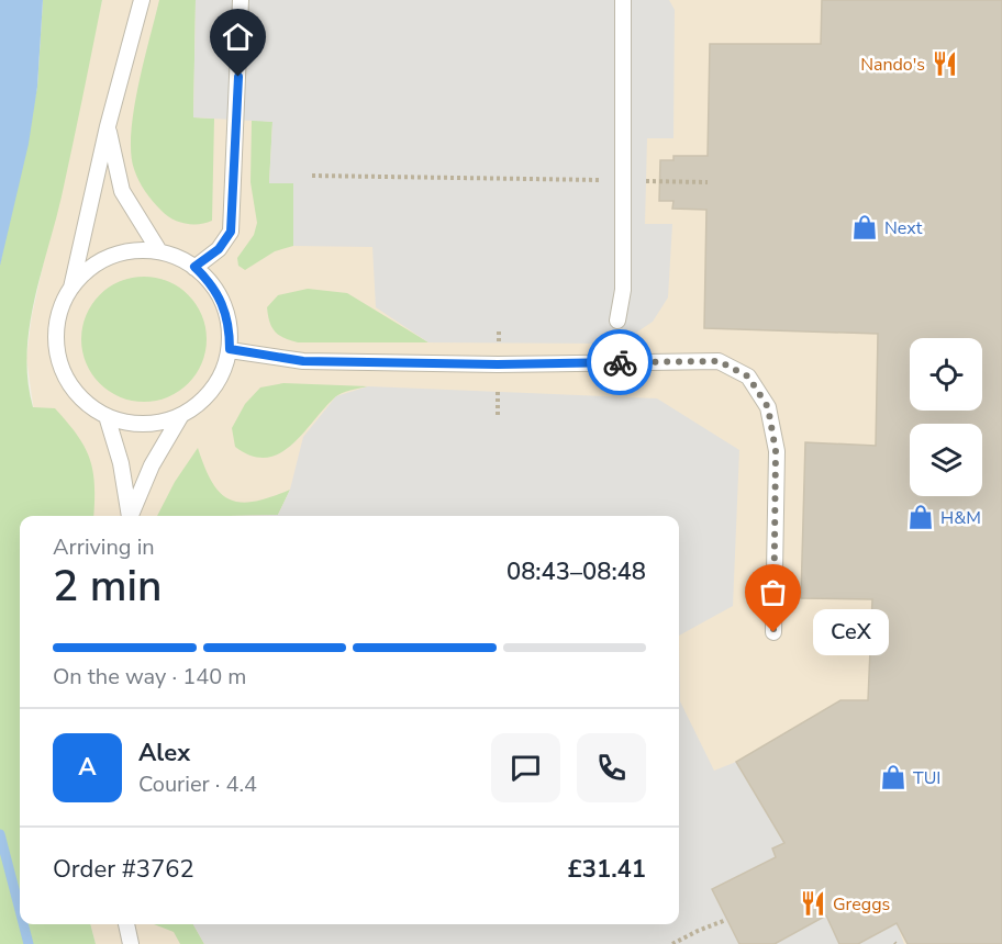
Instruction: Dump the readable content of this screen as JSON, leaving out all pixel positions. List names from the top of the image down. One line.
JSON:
{"places":{"restaurant":["Nando's","Greggs"],"shop":["Next","H&M","TUI"],"other":["CeX"]},"page":{"heading":["2 min","Arriving in","08:43–08:48"],"panel":["Alex","Courier · 4.4","Order #3762","£31.41"],"bubble":"CeX","bar":"On the way · 140 m","round":"A"}}
